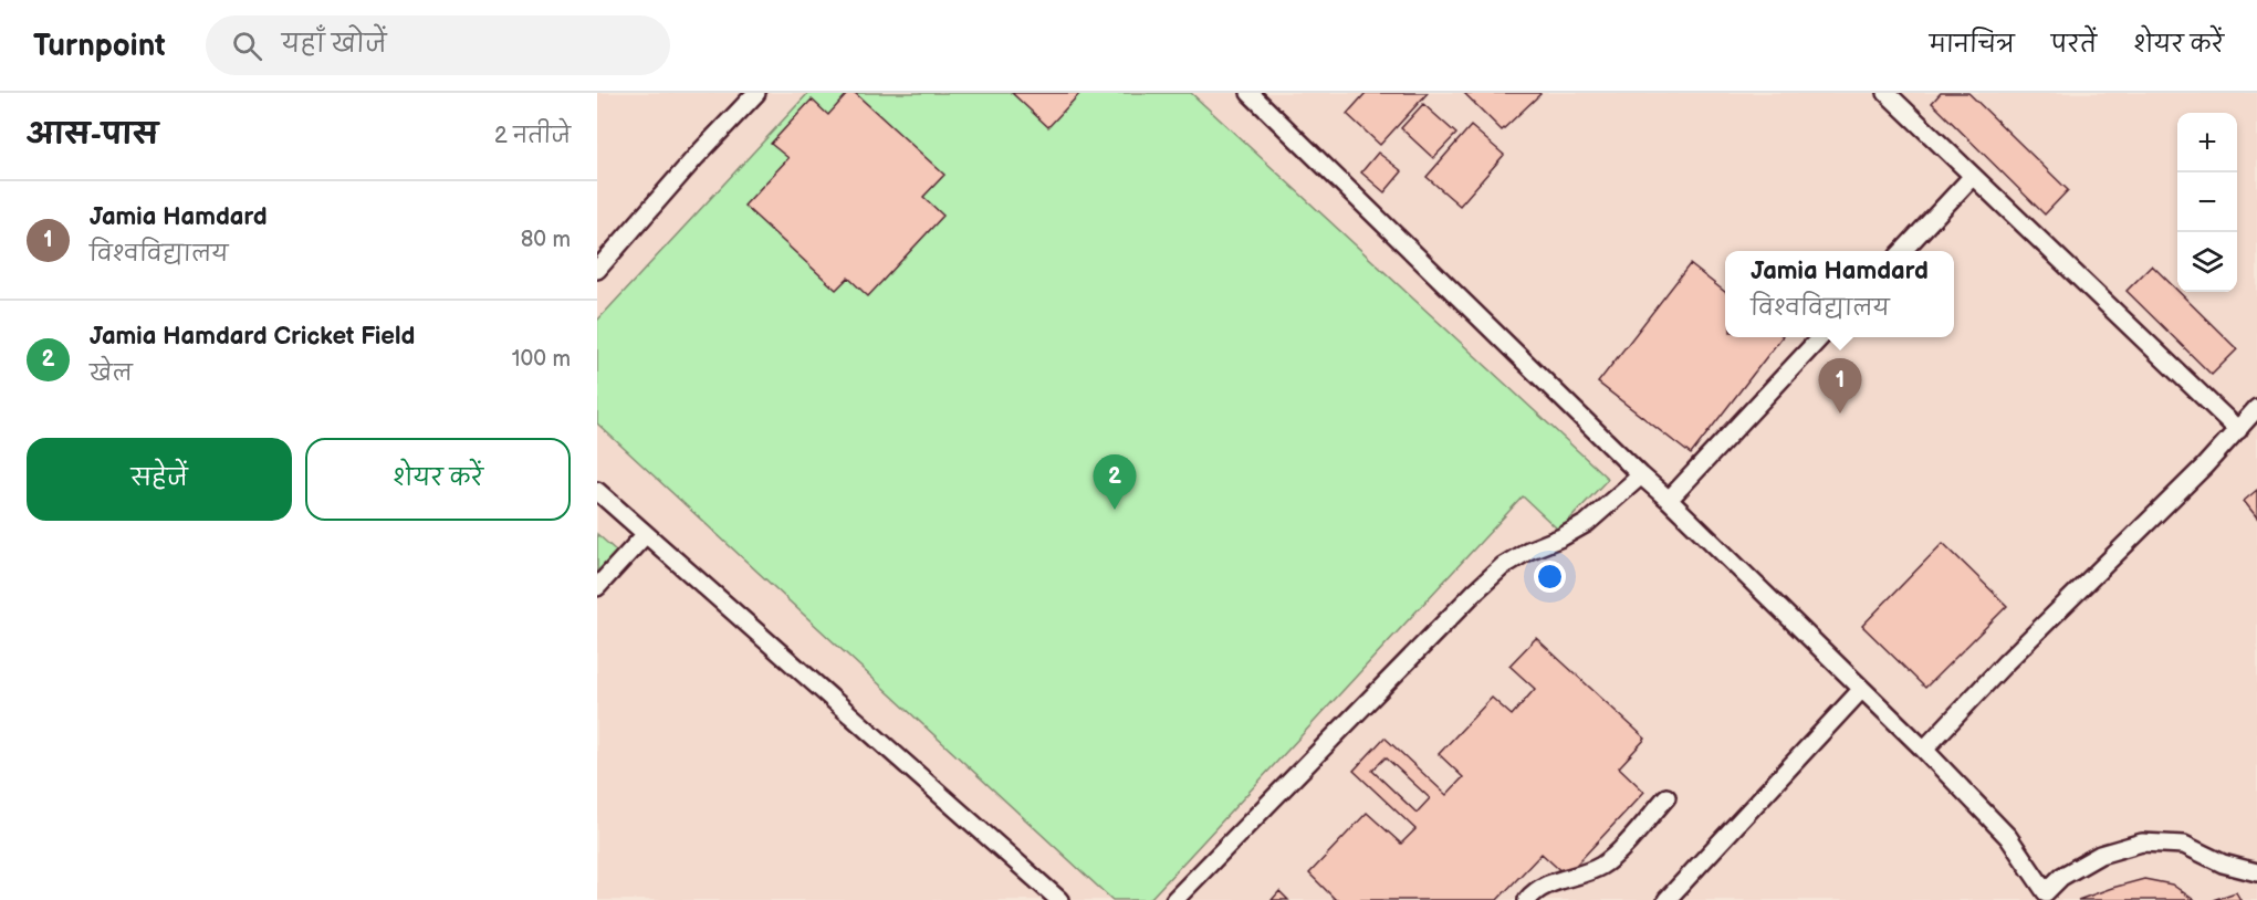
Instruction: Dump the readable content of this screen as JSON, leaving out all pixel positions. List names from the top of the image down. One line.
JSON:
{"page":{"header":"Turnpoint","search":"यहाँ खोजें","nav":["मानचित्र","परतें","शेयर करें"],"heading":["आस-पास","2 नतीजे"],"map_buttons":["+","−"],"list":[{"mark":"1","name":"Jamia Hamdard","note":"विश्वविद्यालय","value":"80 m"},{"mark":"2","name":"Jamia Hamdard Cricket Field","note":"खेल","value":"100 m"}],"popup":["Jamia Hamdard","विश्वविद्यालय"],"pins":["1","2"],"buttons":["सहेजें","शेयर करें"]}}
